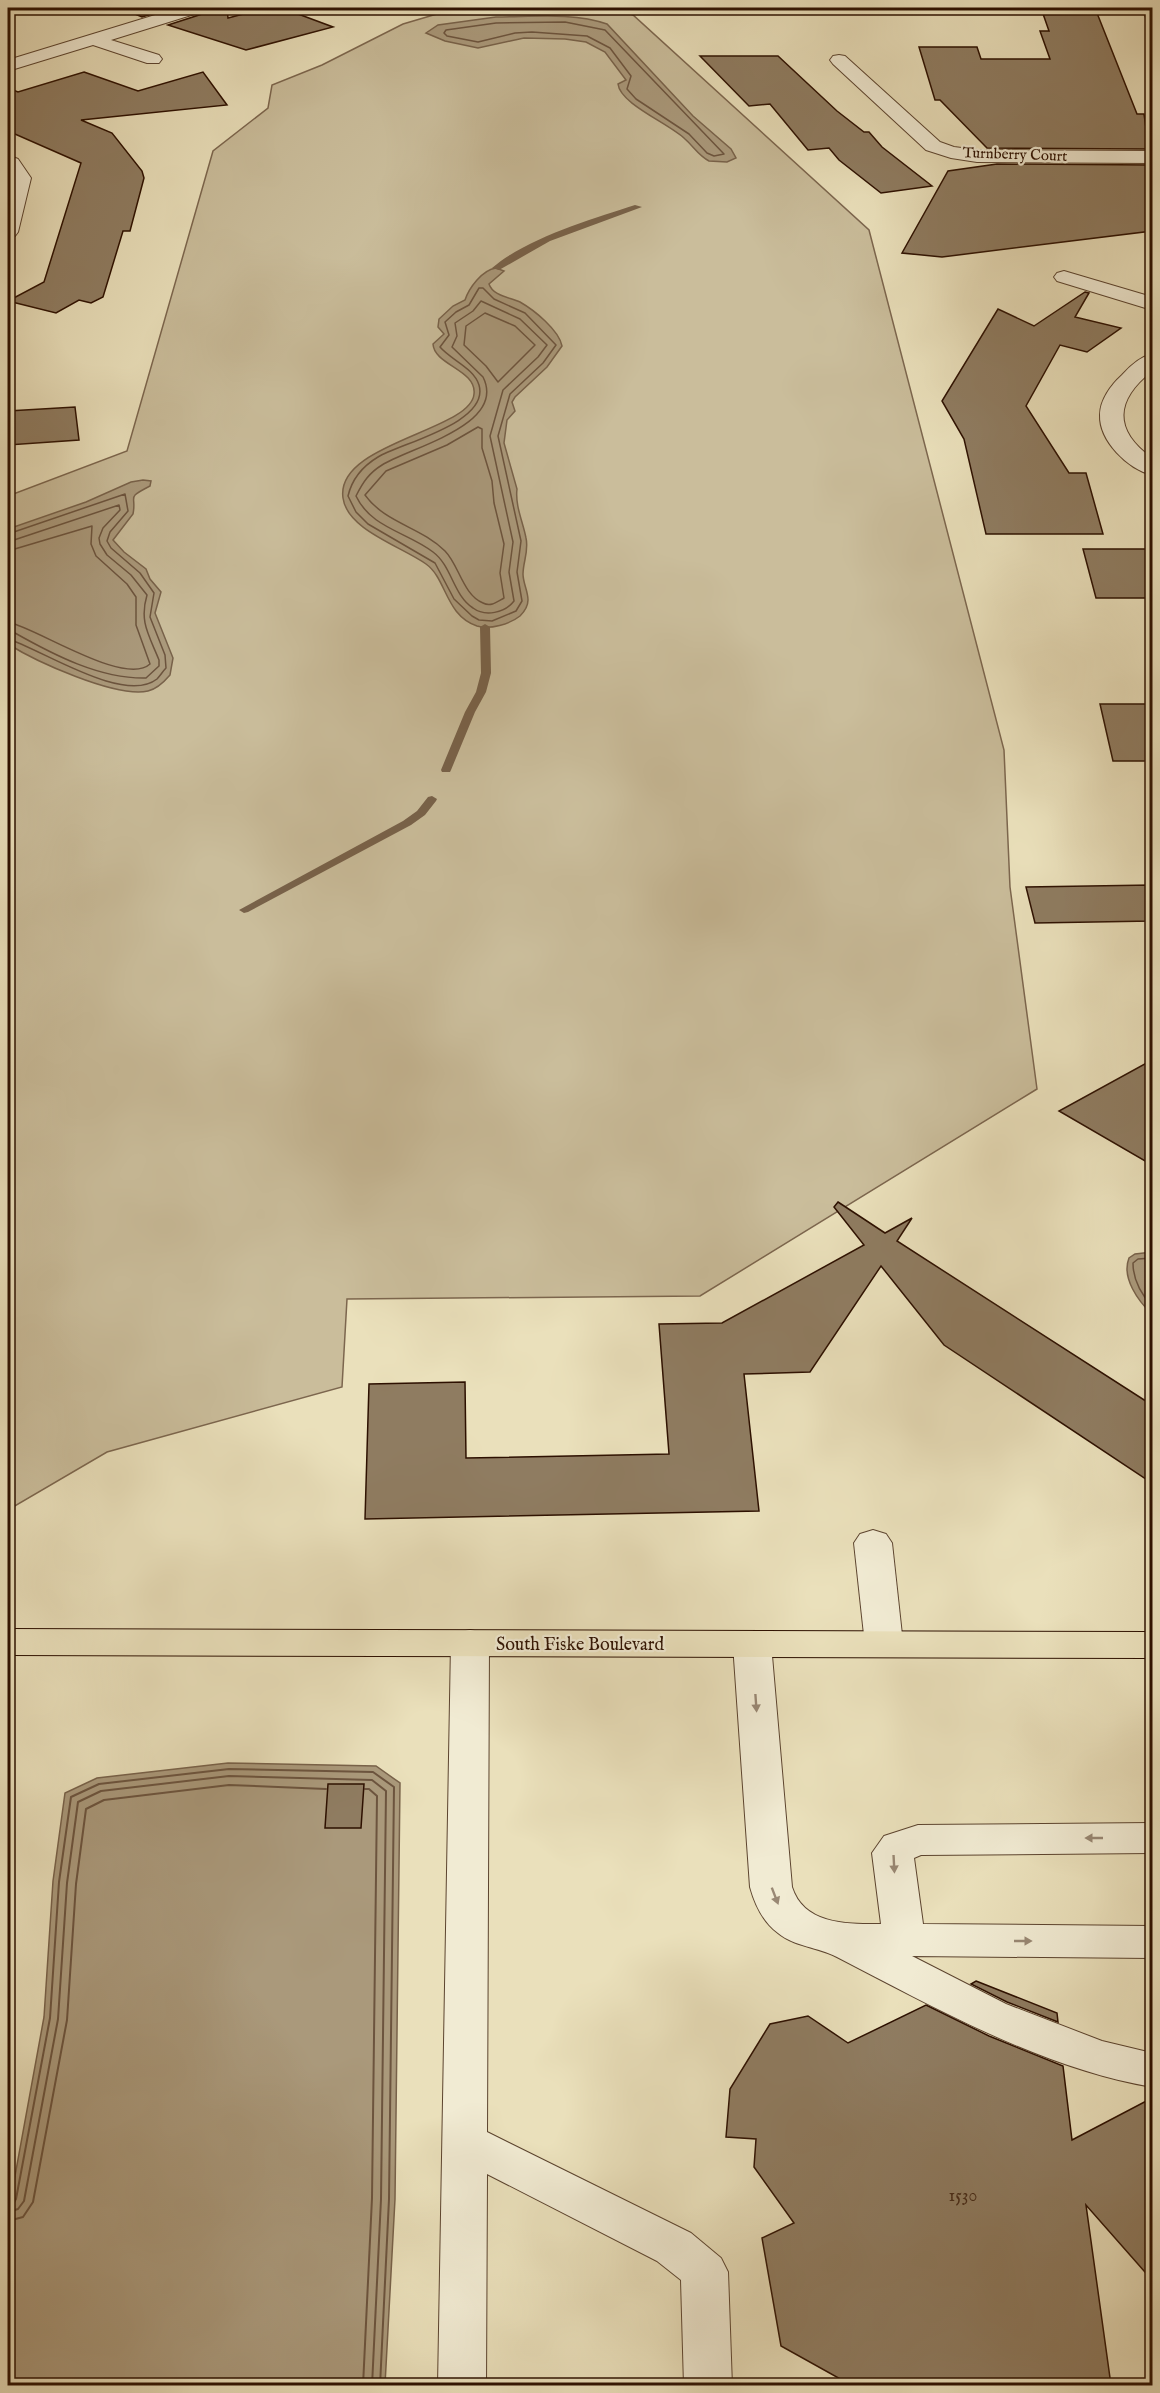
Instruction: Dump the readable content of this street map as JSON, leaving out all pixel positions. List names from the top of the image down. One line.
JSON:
{"streets":{"main road":["South Fiske Boulevard"],"street":["Turnberry Court"]},"house_numbers":["1530"]}
